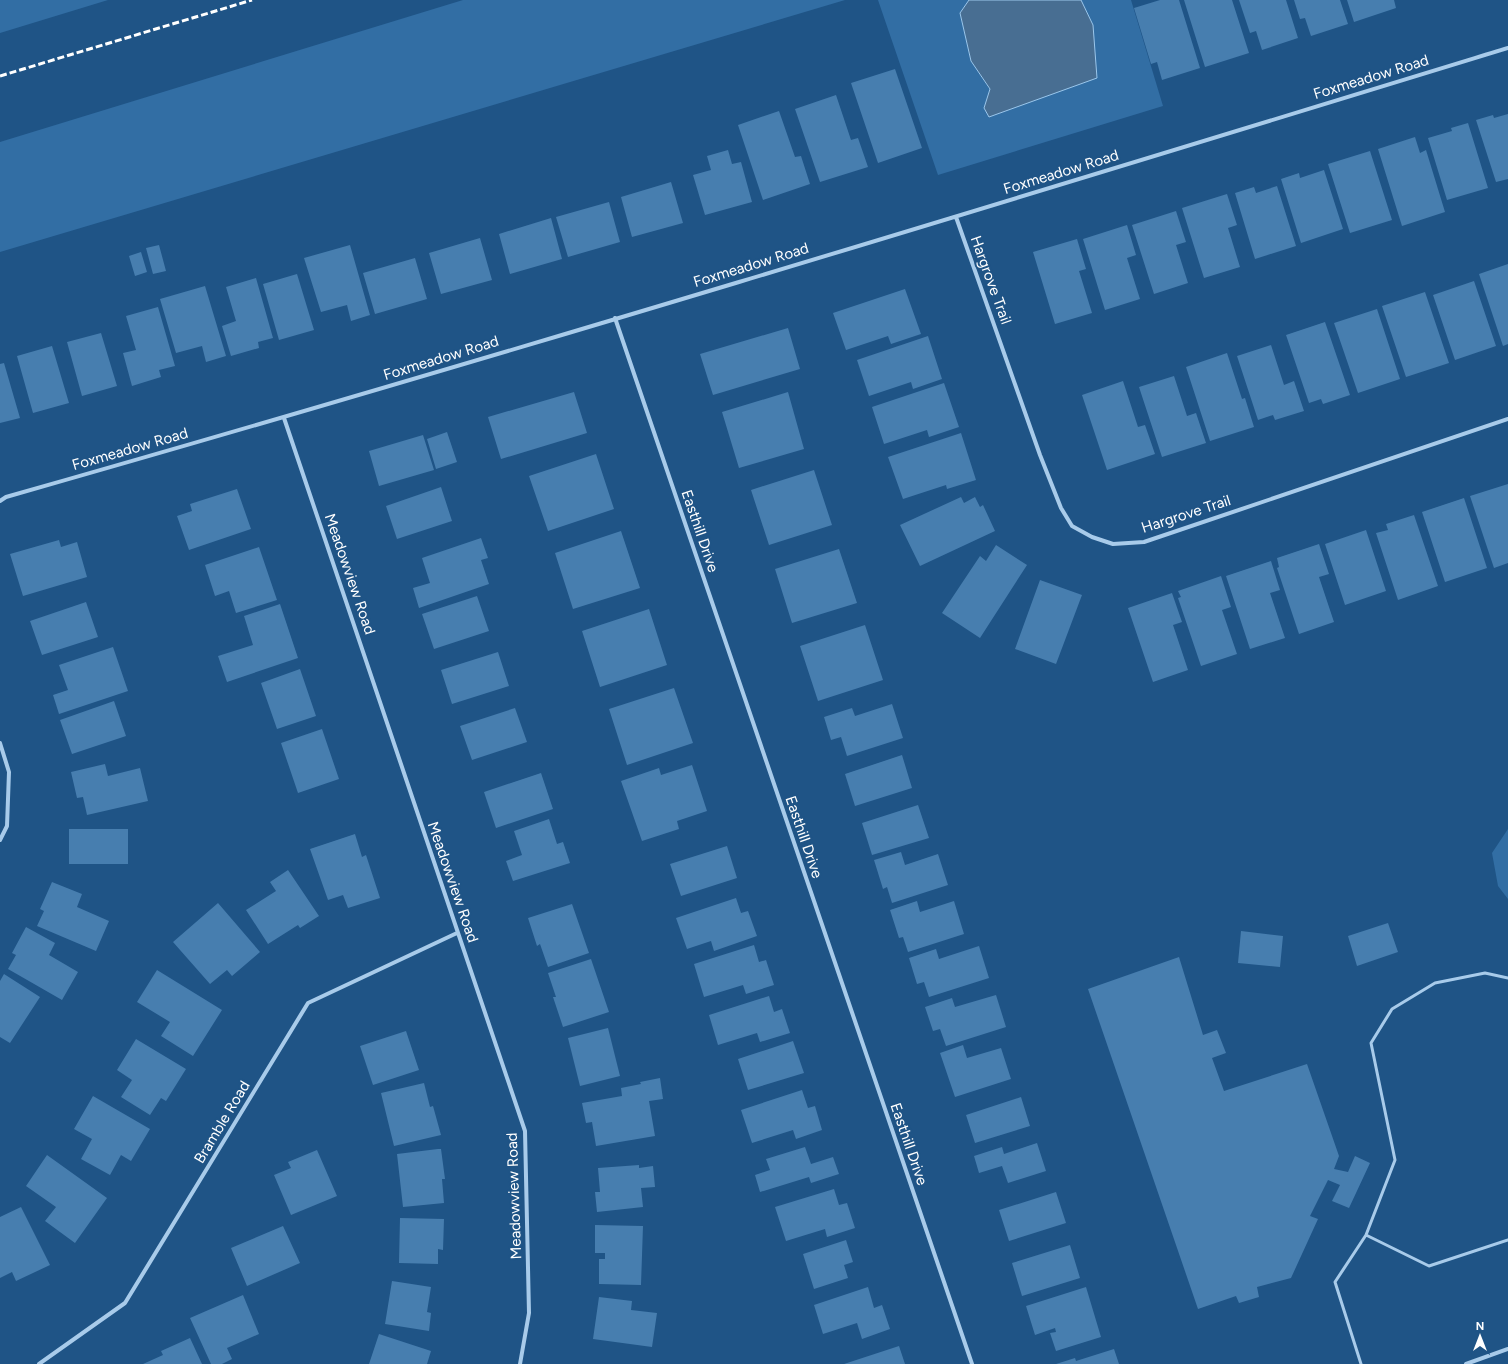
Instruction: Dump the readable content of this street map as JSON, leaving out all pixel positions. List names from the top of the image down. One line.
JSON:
{"streets":{"street":["Foxmeadow Road","Hargrove Trail","Easthill Drive","Meadowview Road","Bramble Road"]},"crossings":[["Foxmeadow Road","Hargrove Trail"],["Foxmeadow Road","Easthill Drive"],["Foxmeadow Road","Meadowview Road"],["Meadowview Road","Bramble Road"]],"north":"top"}
